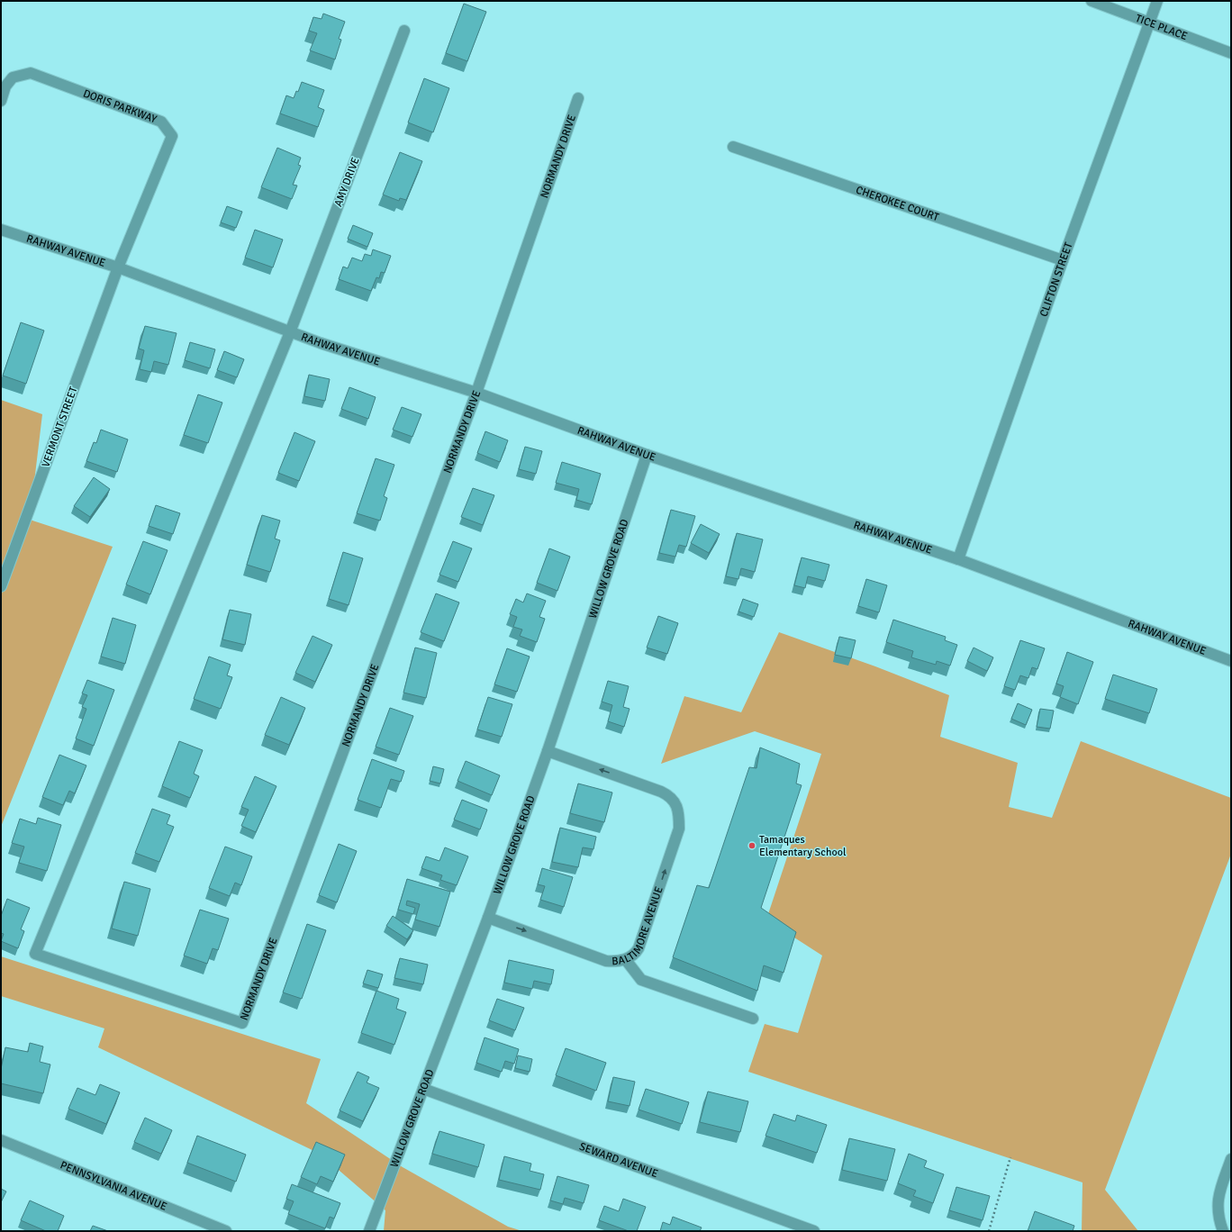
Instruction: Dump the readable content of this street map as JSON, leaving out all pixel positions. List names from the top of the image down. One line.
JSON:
{"streets":{"street":["TICE PLACE","DORIS PARKWAY","NORMANDY DRIVE","AMY DRIVE","CHEROKEE COURT","RAHWAY AVENUE","CLIFTON STREET","VERMONT STREET","WILLOW GROVE ROAD","BALTIMORE AVENUE","SEWARD AVENUE","PENNSYLVANIA AVENUE"]},"crossings":[["TICE PLACE","CLIFTON STREET"],["DORIS PARKWAY","RAHWAY AVENUE"],["DORIS PARKWAY","VERMONT STREET"],["NORMANDY DRIVE","AMY DRIVE"],["NORMANDY DRIVE","RAHWAY AVENUE"],["AMY DRIVE","RAHWAY AVENUE"],["CHEROKEE COURT","CLIFTON STREET"],["RAHWAY AVENUE","CLIFTON STREET"],["RAHWAY AVENUE","VERMONT STREET"],["RAHWAY AVENUE","WILLOW GROVE ROAD"],["WILLOW GROVE ROAD","BALTIMORE AVENUE"],["WILLOW GROVE ROAD","SEWARD AVENUE"]],"places":["Tamaques Elementary School"]}
